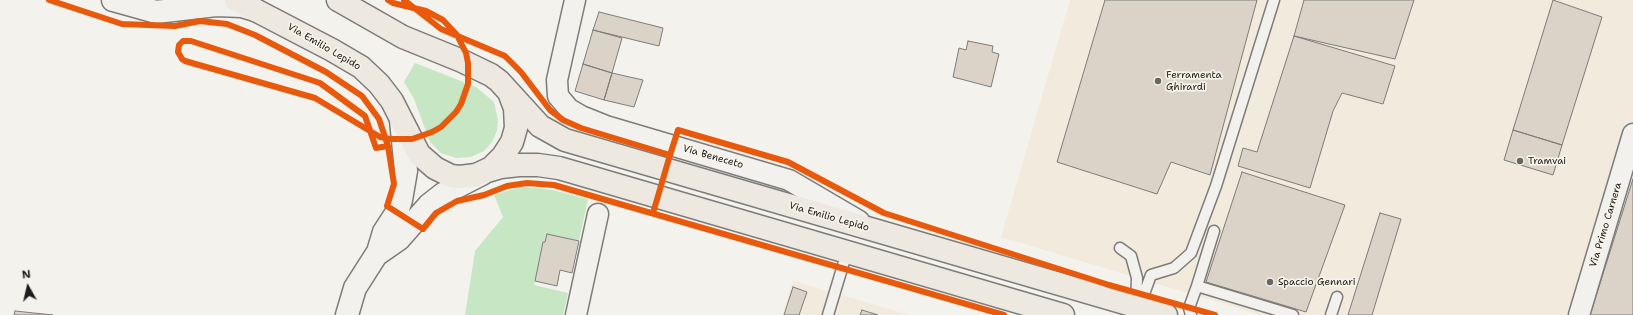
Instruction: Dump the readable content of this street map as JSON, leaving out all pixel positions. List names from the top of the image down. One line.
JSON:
{"streets":{"main road":["Via Emilio Lepido"],"street":["Via Beneceto","Via Primo Carnera"]},"crossings":[["Via Emilio Lepido","Via Beneceto"]],"places":["Ferramenta Ghirardi","Tramvai","Spaccio Gennari"],"north":"top"}
